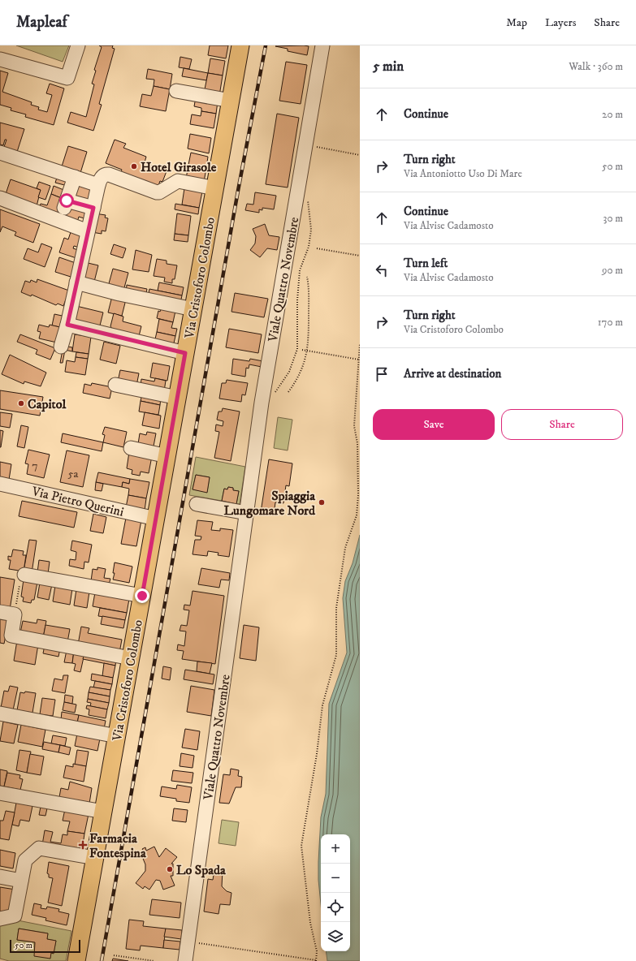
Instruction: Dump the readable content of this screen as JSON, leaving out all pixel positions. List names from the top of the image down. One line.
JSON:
{"streets":{"main road":["Via Cristoforo Colombo"],"street":["Viale Quattro Novembre","Via Pietro Querini"]},"crossings":[["Via Cristoforo Colombo","Via Pietro Querini"]],"places":{"other":["Hotel Girasole","Capitol","Spiaggia Lungomare Nord","Lo Spada"],"health":["Farmacia Fontespina"]},"house_numbers":["7","5a"],"scale_bar":"50 m","page":{"header":"Mapleaf","nav":["Map","Layers","Share"],"heading":["5 min","Walk · 360 m"],"list":[["Continue","20 m"],["Turn right","Via Antoniotto Uso Di Mare","50 m"],["Continue","Via Alvise Cadamosto","30 m"],["Turn left","Via Alvise Cadamosto","90 m"],["Turn right","Via Cristoforo Colombo","170 m"],"Arrive at destination"],"buttons":["Save","Share"],"map_buttons":["+","−"],"scale":"50 m"}}
